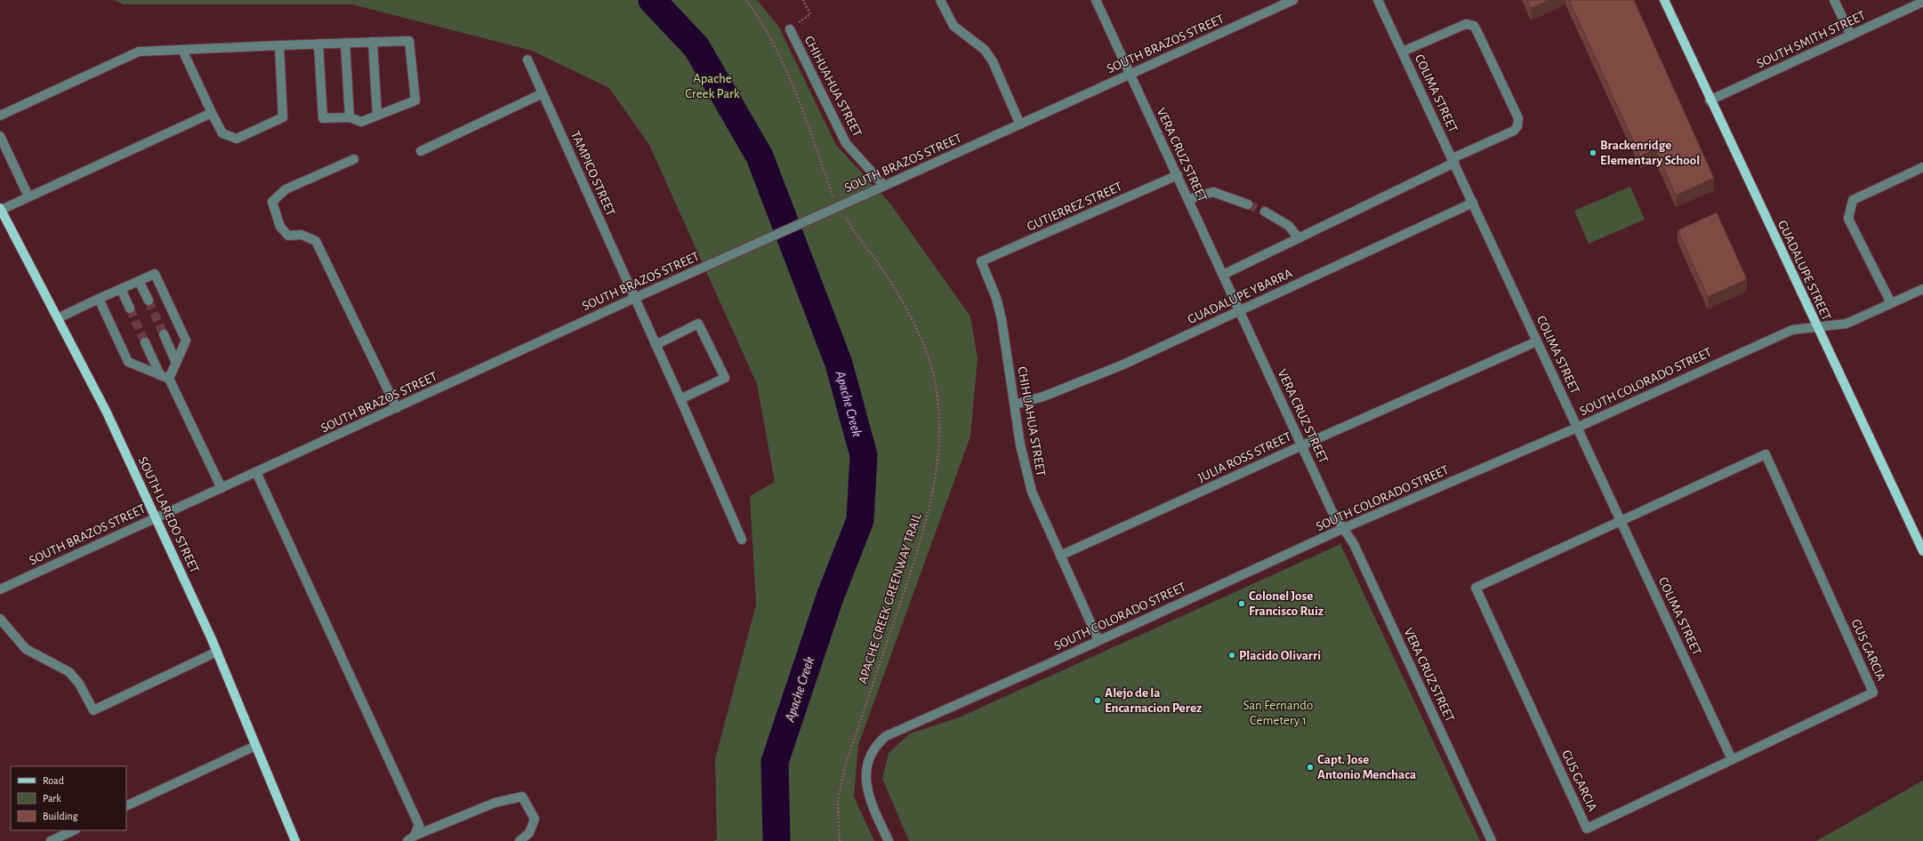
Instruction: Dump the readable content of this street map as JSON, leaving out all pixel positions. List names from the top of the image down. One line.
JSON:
{"streets":{"main road":["GUADALUPE STREET","SOUTH LAREDO STREET"],"street":["SOUTH SMITH STREET","SOUTH BRAZOS STREET","CHIHUAHUA STREET","COLIMA STREET","VERA CRUZ STREET","TAMPICO STREET","GUTIERREZ STREET","GUADALUPE YBARRA","SOUTH COLORADO STREET","JULIA ROSS STREET","GUS GARCIA"],"path":["APACHE CREEK GREENWAY TRAIL"]},"crossings":[["SOUTH SMITH STREET","GUADALUPE STREET"],["SOUTH BRAZOS STREET","CHIHUAHUA STREET"],["SOUTH BRAZOS STREET","VERA CRUZ STREET"],["SOUTH BRAZOS STREET","TAMPICO STREET"],["SOUTH BRAZOS STREET","SOUTH LAREDO STREET"],["CHIHUAHUA STREET","GUTIERREZ STREET"],["CHIHUAHUA STREET","GUADALUPE YBARRA"],["CHIHUAHUA STREET","SOUTH COLORADO STREET"],["CHIHUAHUA STREET","JULIA ROSS STREET"],["COLIMA STREET","GUADALUPE YBARRA"],["COLIMA STREET","SOUTH COLORADO STREET"],["COLIMA STREET","JULIA ROSS STREET"],["COLIMA STREET","GUS GARCIA"],["VERA CRUZ STREET","GUTIERREZ STREET"],["VERA CRUZ STREET","GUADALUPE YBARRA"],["VERA CRUZ STREET","SOUTH COLORADO STREET"],["VERA CRUZ STREET","JULIA ROSS STREET"],["GUADALUPE STREET","SOUTH COLORADO STREET"]],"water":["Apache Creek"],"parks":["Apache Creek Park","San Fernando Cemetery 1"],"places":["Brackenridge Elementary School","Colonel Jose Francisco Ruiz","Placido Olivarri","Alejo de la Encarnacion Perez","Capt. Jose Antonio Menchaca"],"legend":["Road","Park","Building"]}
